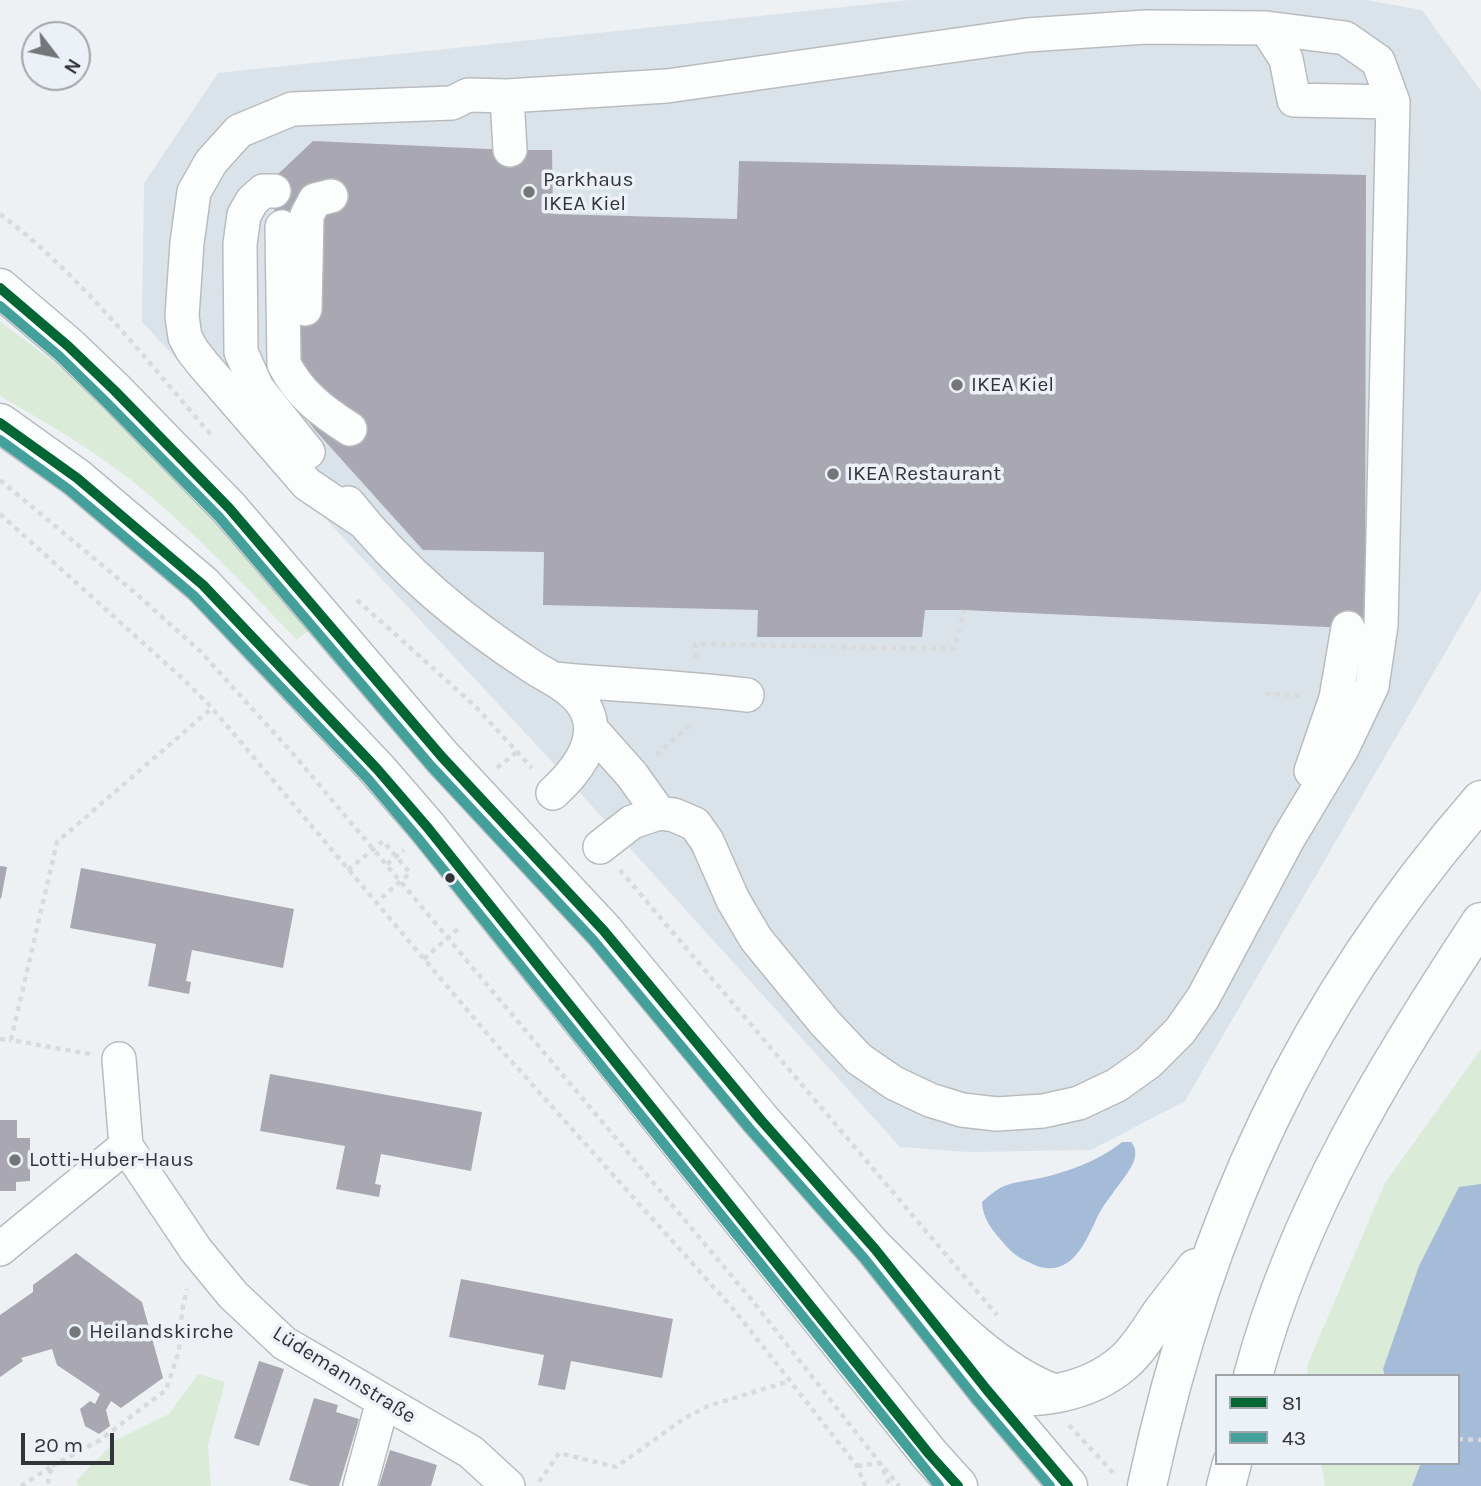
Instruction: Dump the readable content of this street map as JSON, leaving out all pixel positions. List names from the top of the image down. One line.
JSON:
{"streets":{"street":["Lüdemannstraße"]},"places":["Parkhaus IKEA Kiel","IKEA Kiel","IKEA Restaurant","Lotti-Huber-Haus","Heilandskirche"],"lines":["transit line 81","transit line 43"],"legend":["81","43"],"scale_bar":"20 m","north":"bottom right"}
